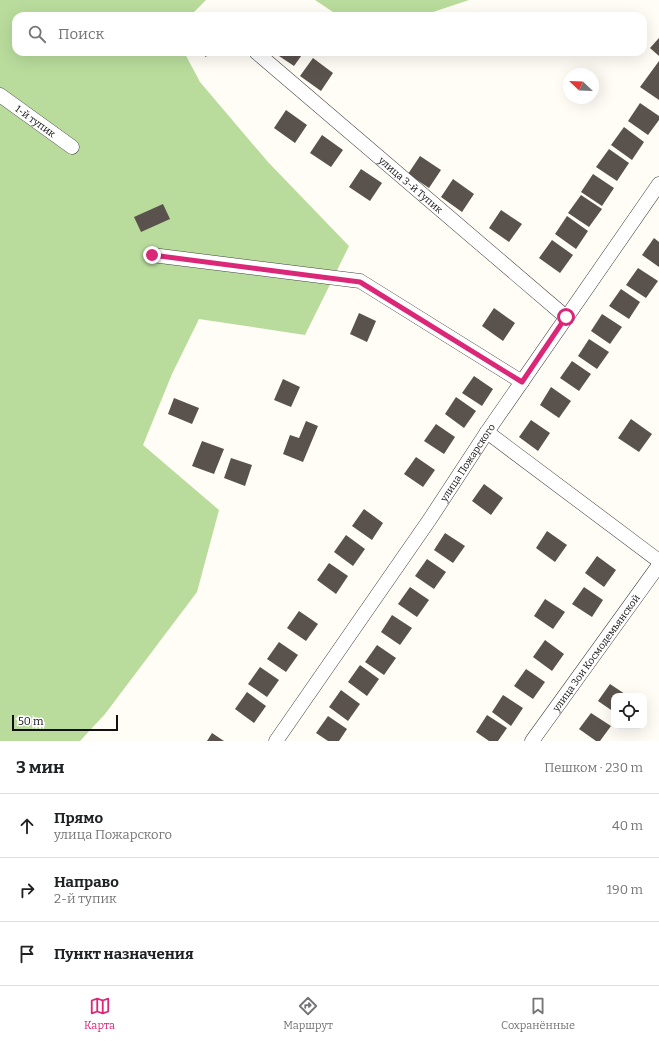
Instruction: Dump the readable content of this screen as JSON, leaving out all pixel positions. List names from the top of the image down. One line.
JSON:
{"streets":{"street":["1-й тупик","улица 3-й Тупик","улица Пожарского","улица Зои Космодемьянской"]},"crossings":[["улица 3-й Тупик","улица Пожарского"]],"scale_bar":"50 m","north":"top left","page":{"search":"Поиск","scale":"50 m","heading":["3 мин","Пешком · 230 m"],"list":[["Прямо","улица Пожарского","40 m"],["Направо","2-й тупик","190 m"],"Пункт назначения"],"nav":["Карта","Маршрут","Сохранённые"]}}
